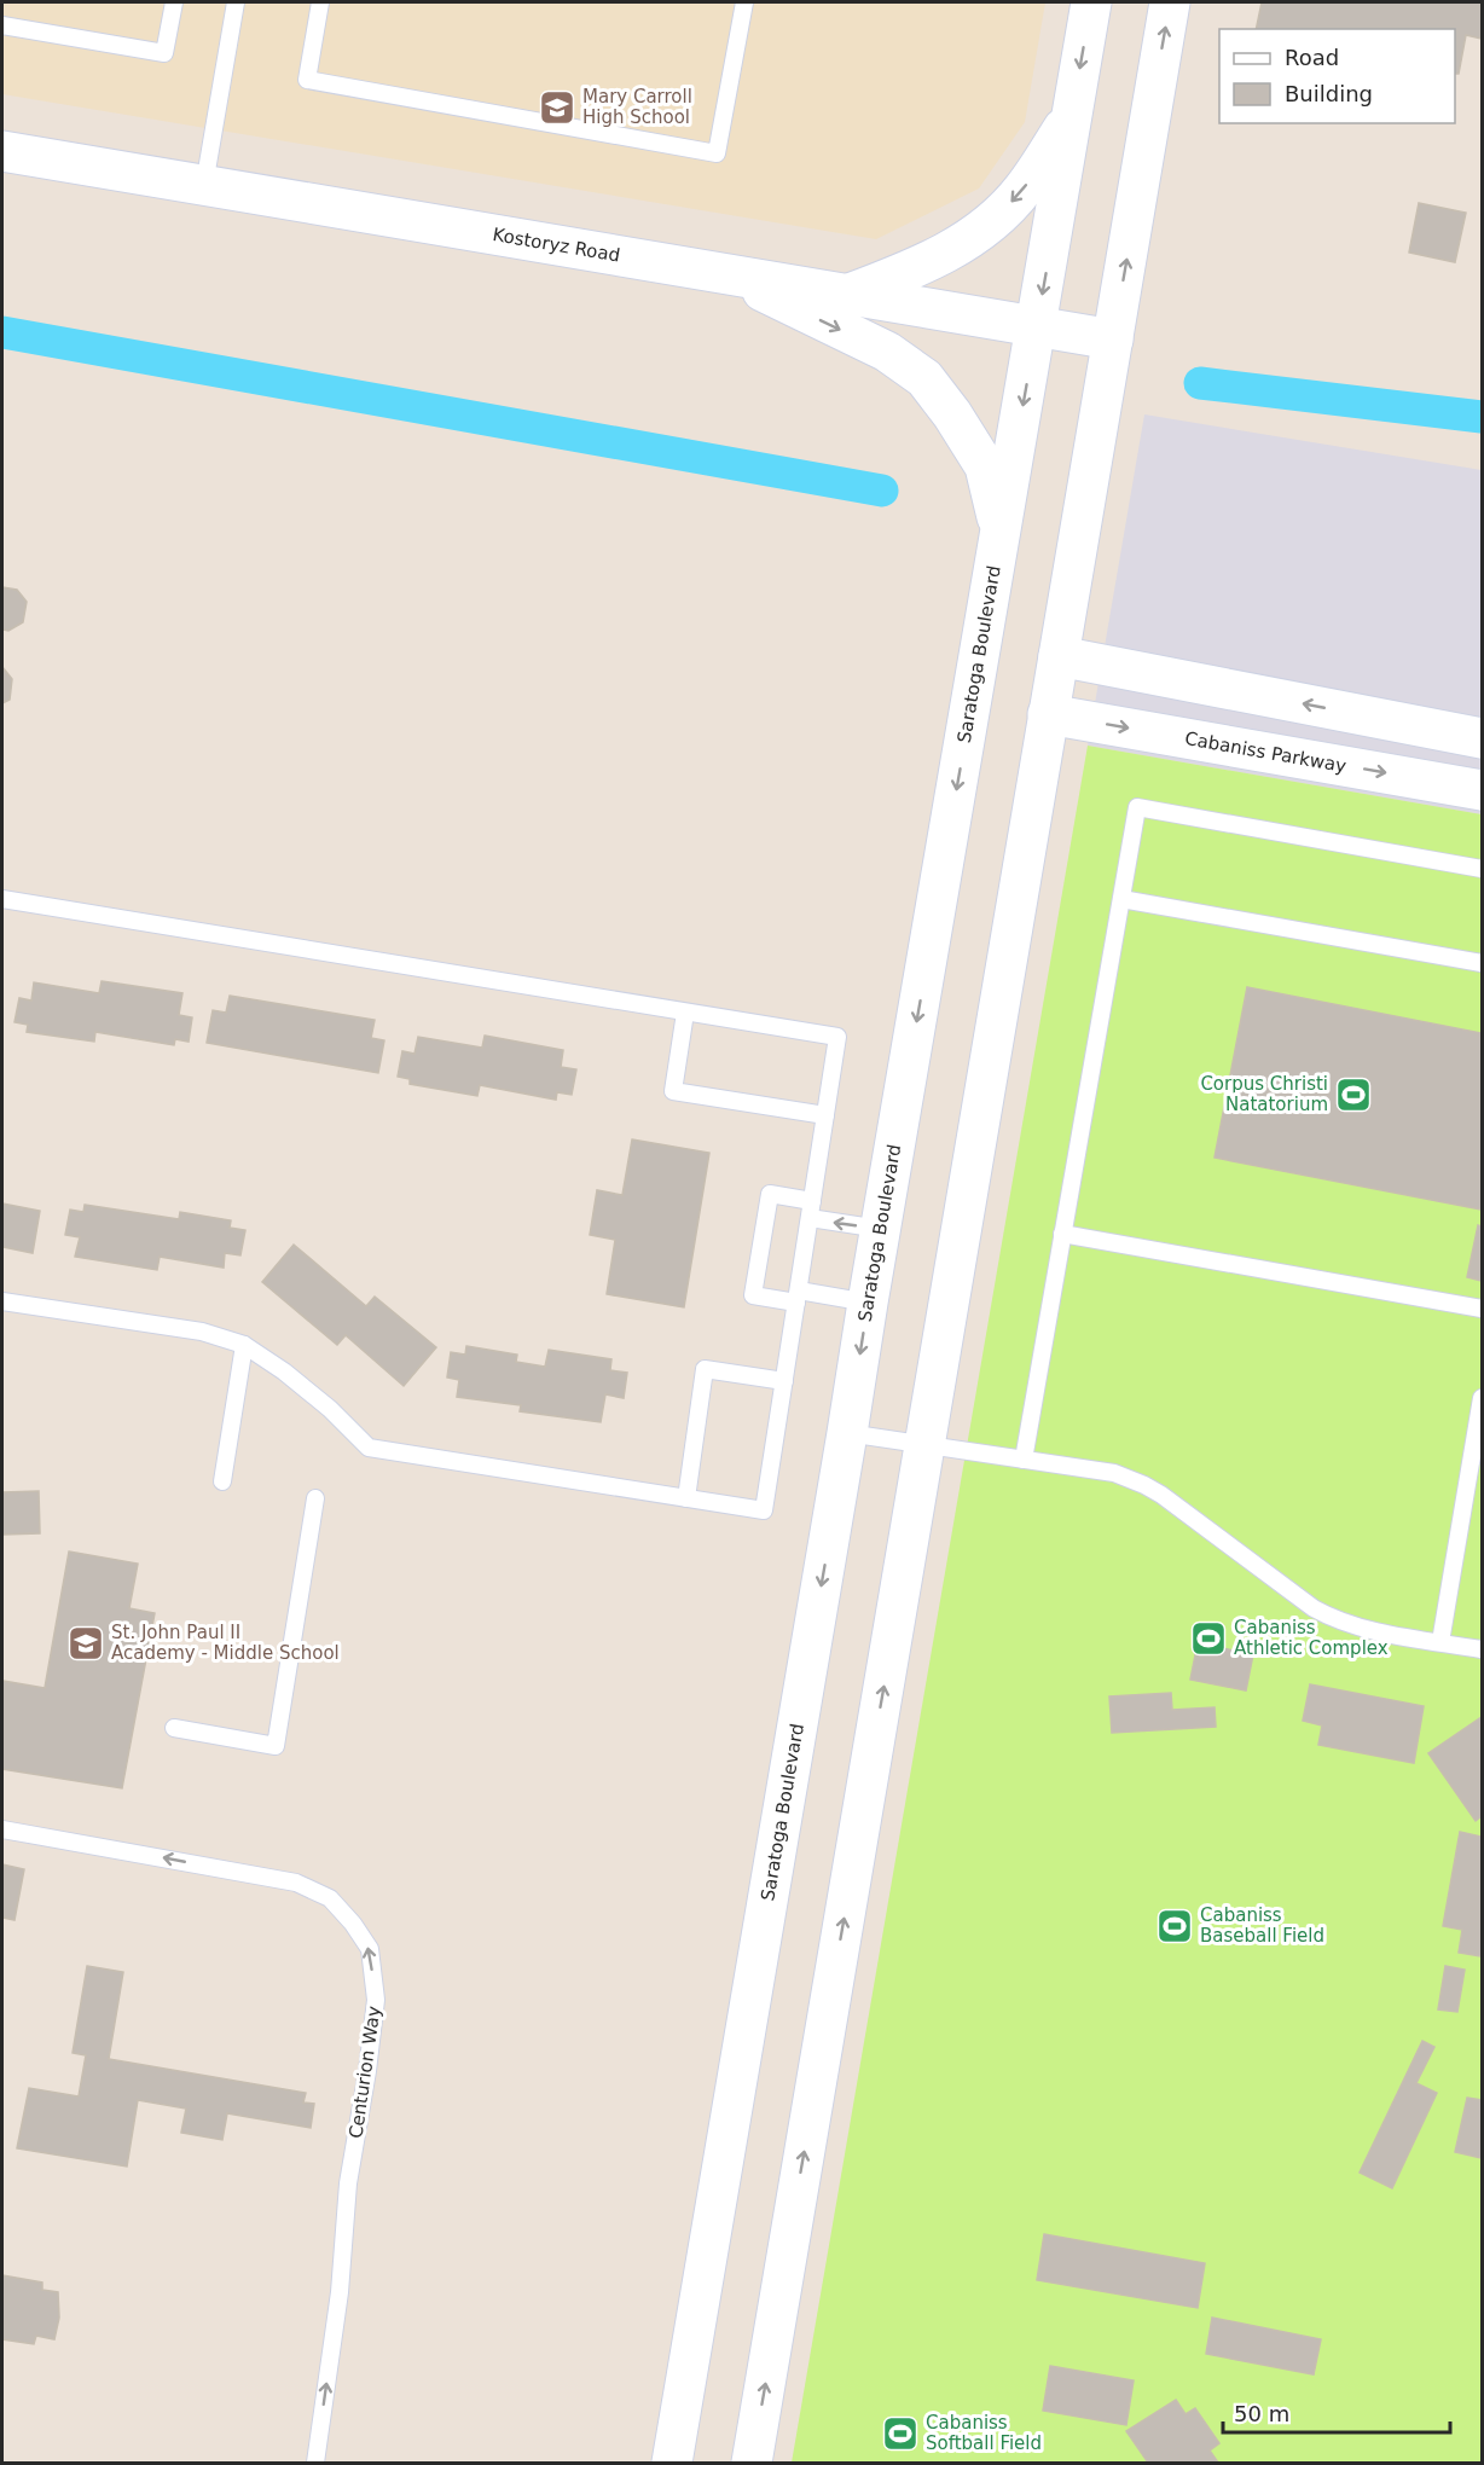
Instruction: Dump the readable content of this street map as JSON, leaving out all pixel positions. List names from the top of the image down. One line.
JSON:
{"streets":{"main road":["Kostoryz Road","Saratoga Boulevard","Cabaniss Parkway"],"lane":["Centurion Way"]},"crossings":[["Kostoryz Road","Saratoga Boulevard"]],"places":{"school or university":["Mary Carroll High School","St. John Paul II Academy - Middle School"],"sports":["Corpus Christi Natatorium","Cabaniss Athletic Complex","Cabaniss Baseball Field","Cabaniss Softball Field"]},"legend":["Road","Building"],"scale_bar":"50 m"}
